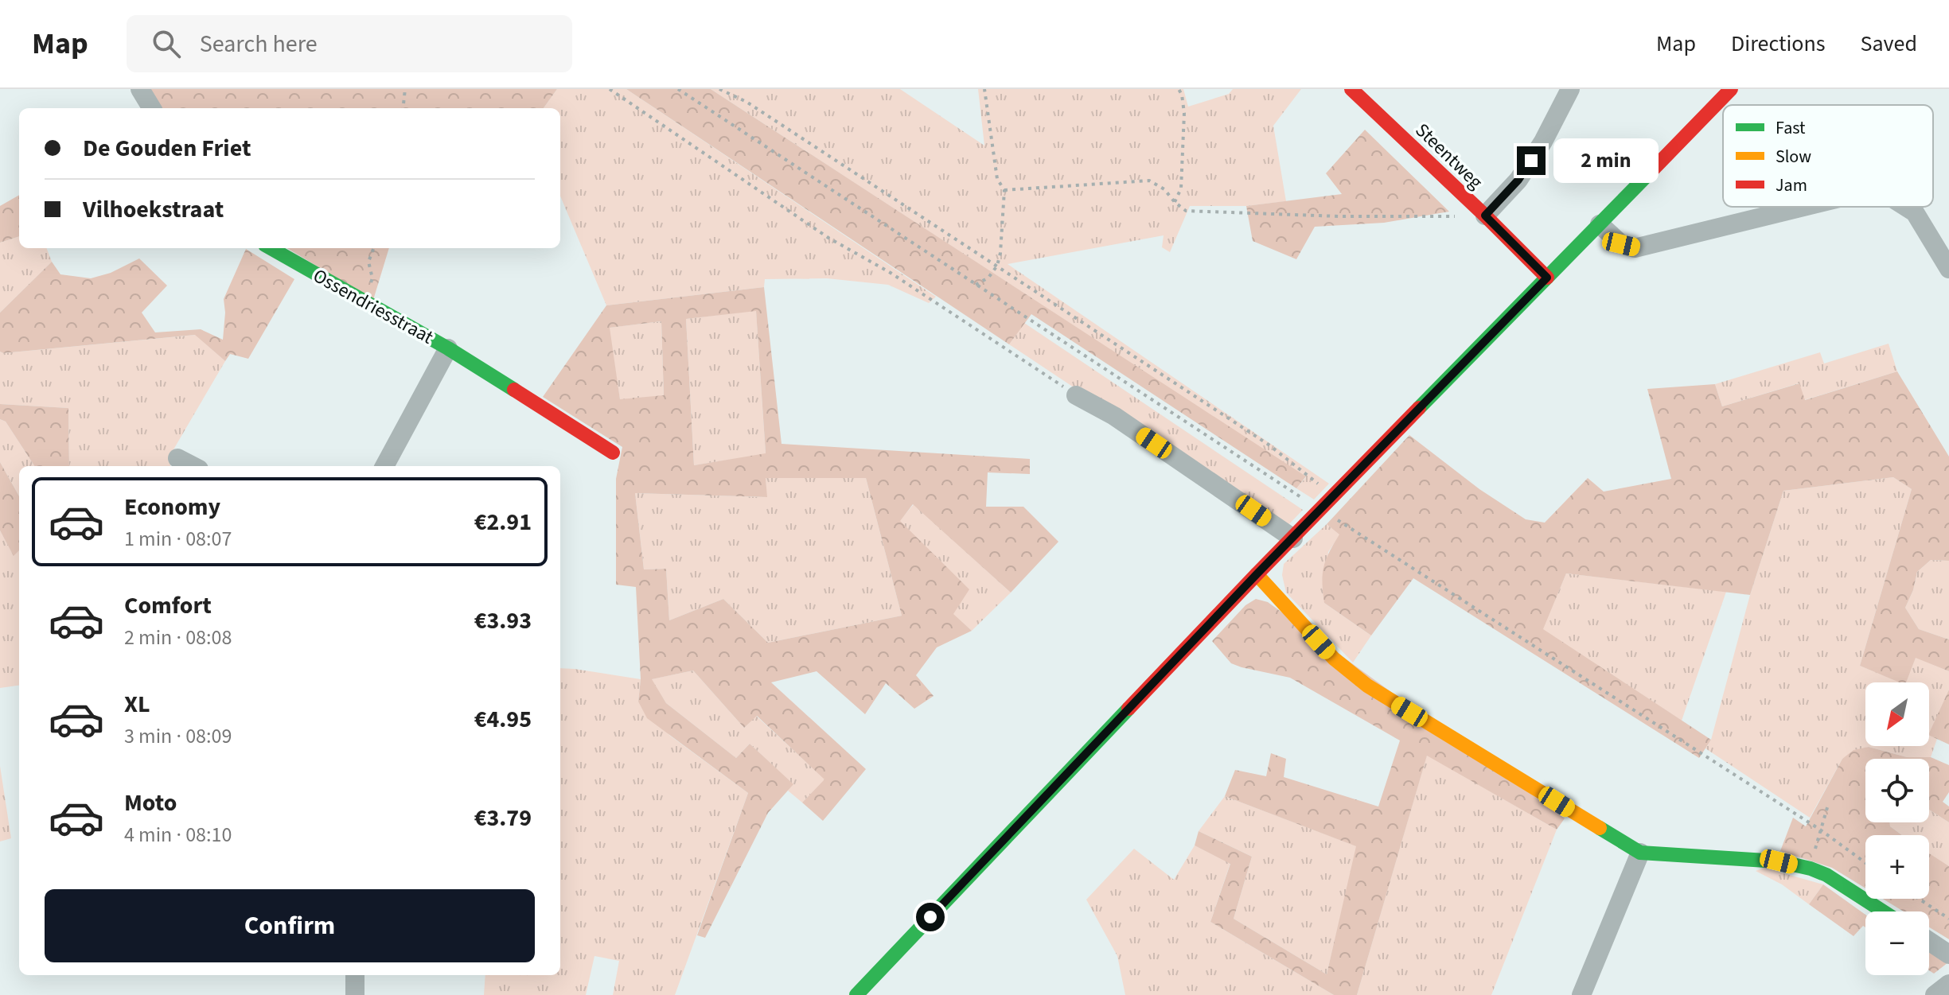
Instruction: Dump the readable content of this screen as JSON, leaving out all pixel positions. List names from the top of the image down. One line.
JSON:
{"streets":{"street":["Steentweg","Ossendriesstraat"]},"legend":["Fast","Slow","Jam"],"north":"bottom left","page":{"header":"Map","search":"Search here","nav":["Map","Directions","Saved"],"banner":["De Gouden Friet","Vilhoekstraat"],"bubble":"2 min","list":[{"name":"Economy","note":"1 min · 08:07","value":"€2.91"},{"name":"Comfort","note":"2 min · 08:08","value":"€3.93"},{"name":"XL","note":"3 min · 08:09","value":"€4.95"},{"name":"Moto","note":"4 min · 08:10","value":"€3.79"}],"map_buttons":["+","−"],"buttons":"Confirm"}}
